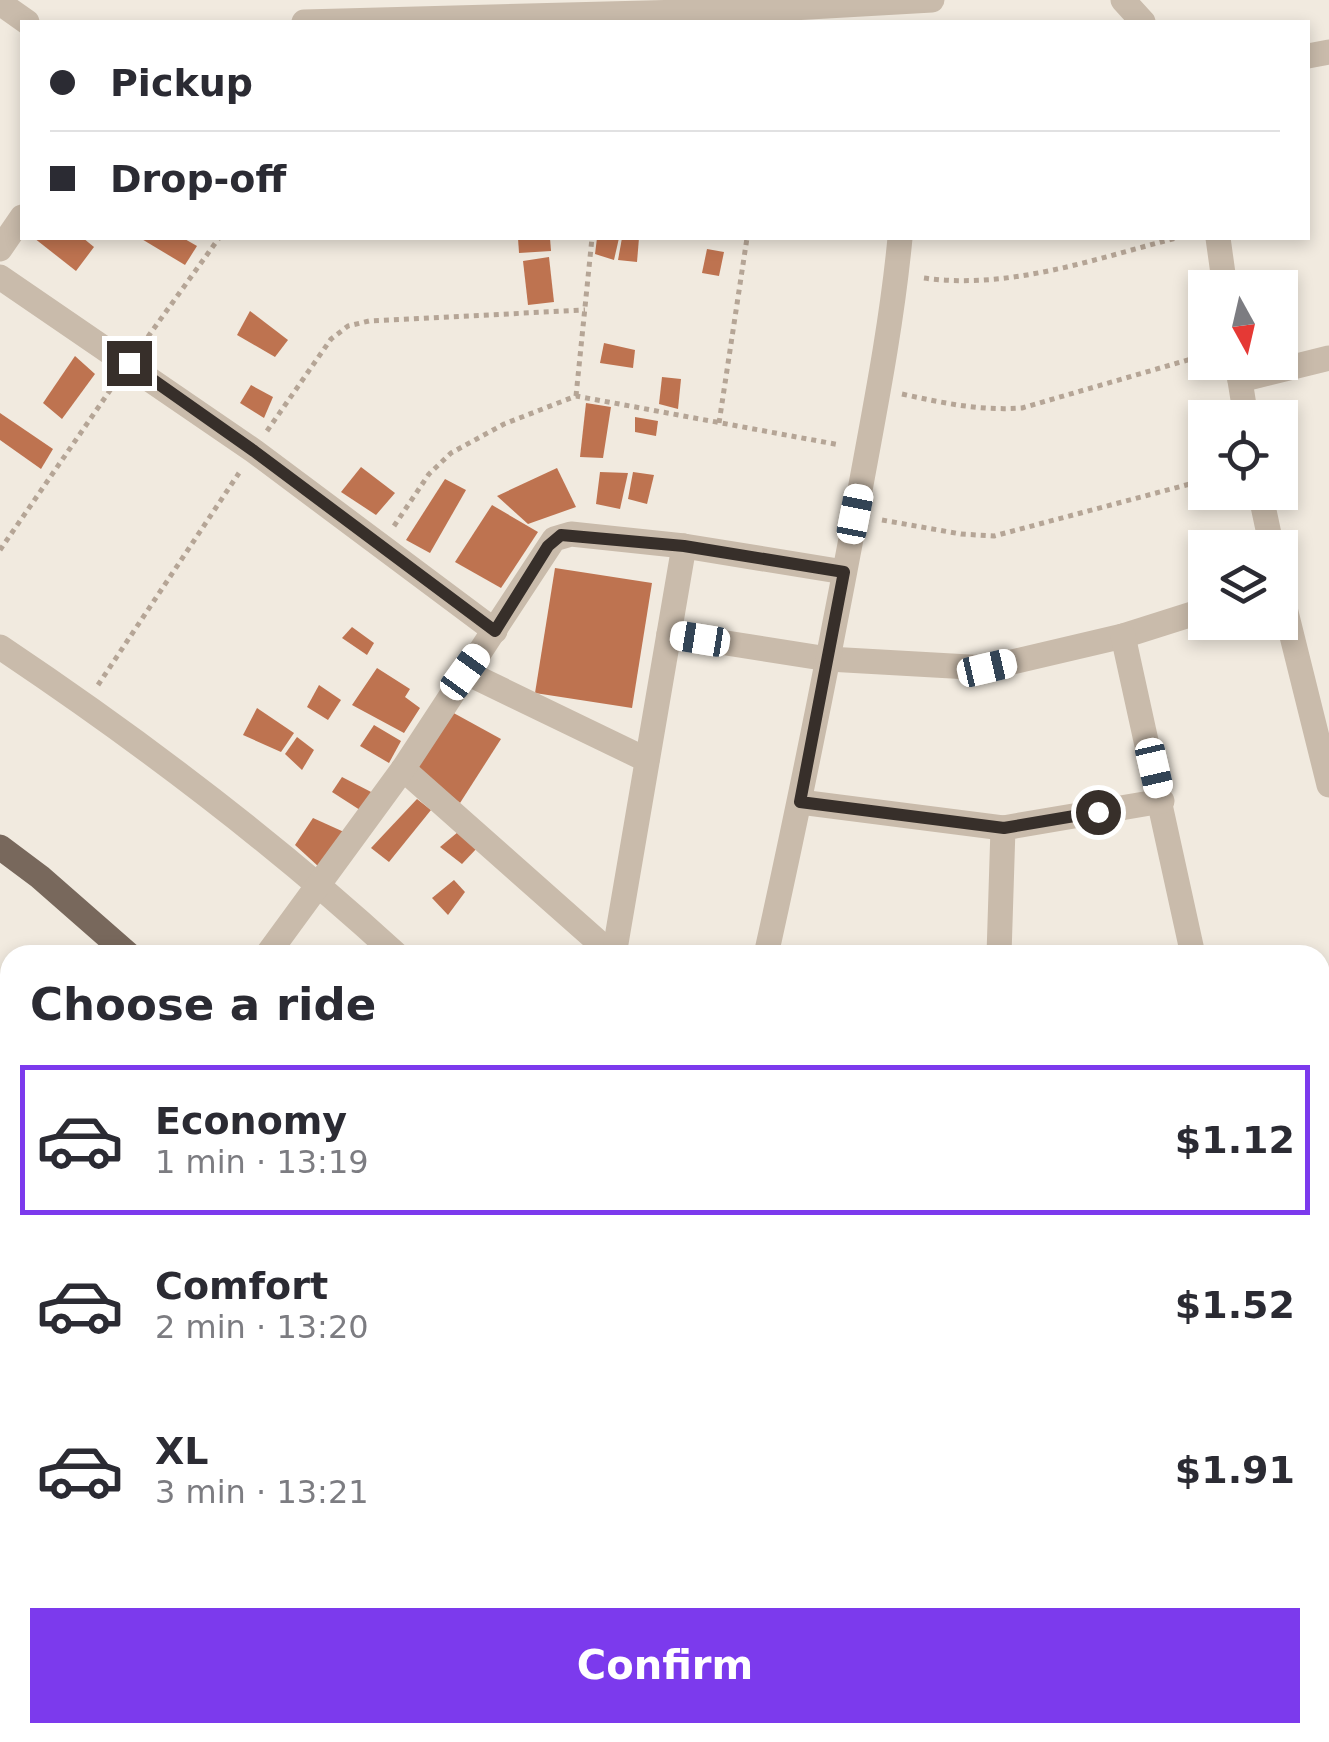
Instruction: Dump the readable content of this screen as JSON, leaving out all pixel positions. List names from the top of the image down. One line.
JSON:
{"north":"bottom","page":{"banner":["Pickup","Drop-off"],"heading":"Choose a ride","list":[{"name":"Economy","note":"1 min · 13:19","value":"$1.12"},{"name":"Comfort","note":"2 min · 13:20","value":"$1.52"},{"name":"XL","note":"3 min · 13:21","value":"$1.91"}],"buttons":"Confirm"}}
